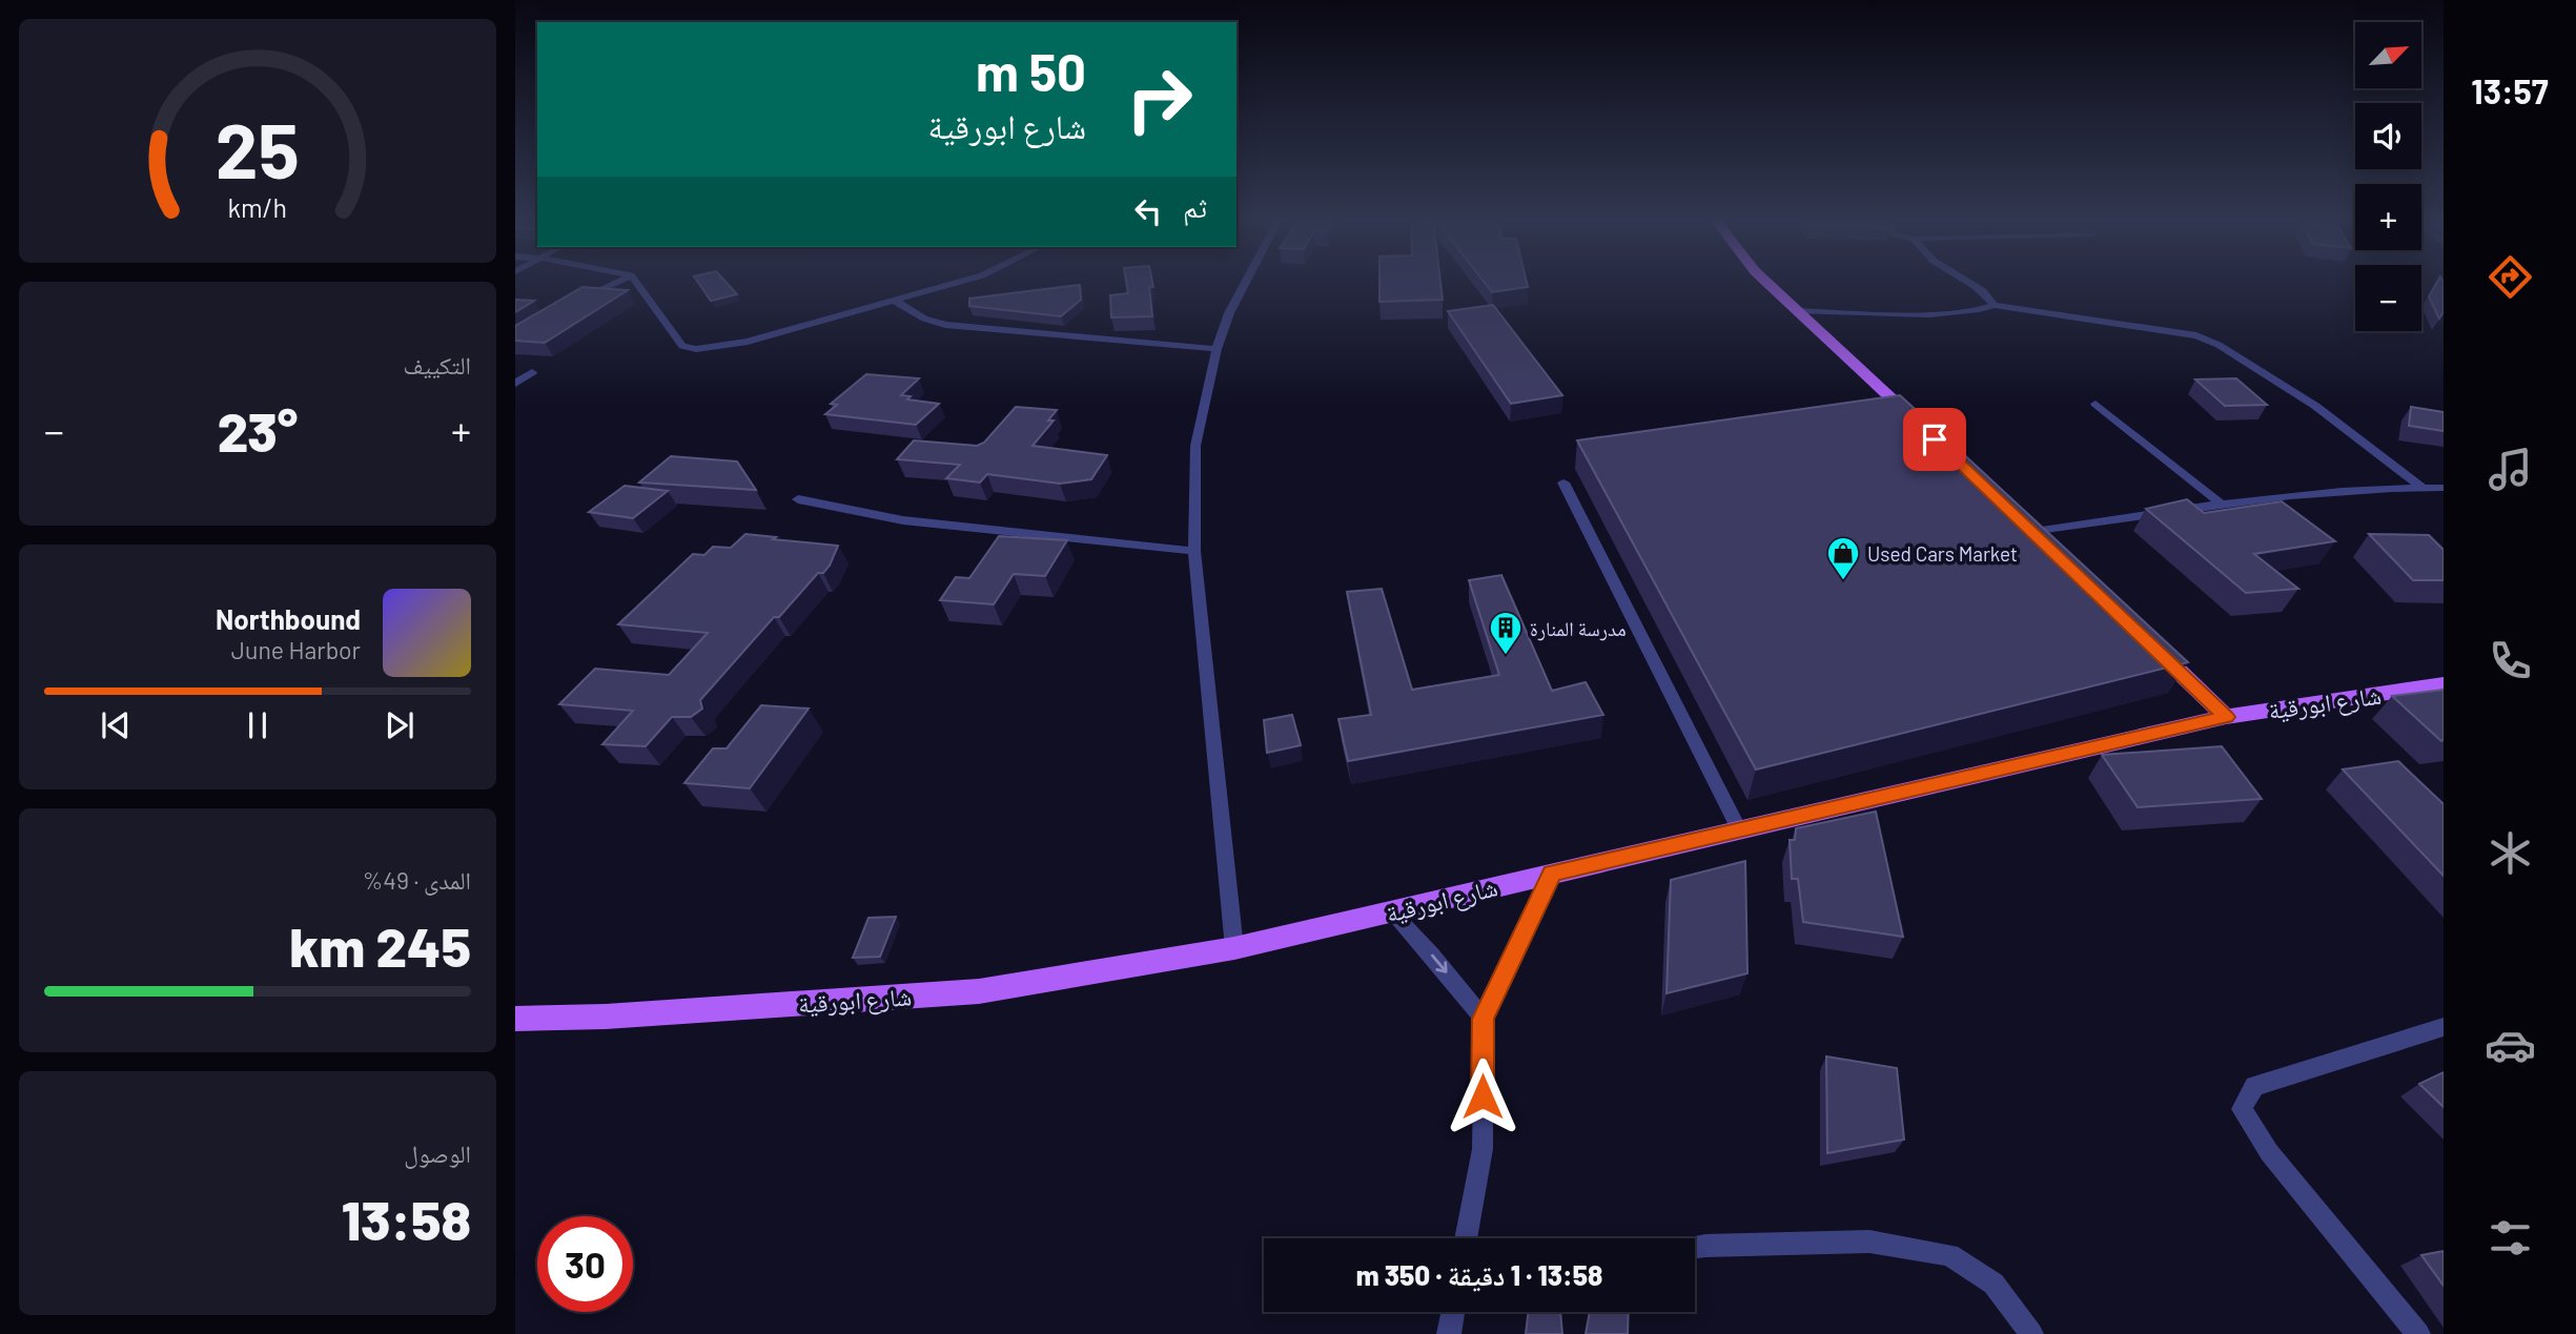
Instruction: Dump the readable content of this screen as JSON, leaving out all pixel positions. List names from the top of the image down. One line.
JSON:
{"streets":{"main road":["شارع ابورقية"]},"places":{"shop":["Used Cars Market"],"building":["مدرسة المنارة"]},"north":"top right","page":{"tabs":"13:57","map_buttons":["+","−"],"turn":["50 m","شارع ابورقية"],"then":"ثم","tile":["التكييف",["المدى · 49%","245 km"],["الوصول","13:58"]],"heat":["−","23°","+"],"song":["Northbound","June Harbor"],"limit":"30","trip":"13:58 · 1 دقيقة · 350 m","gauge":["25","km/h"]}}
